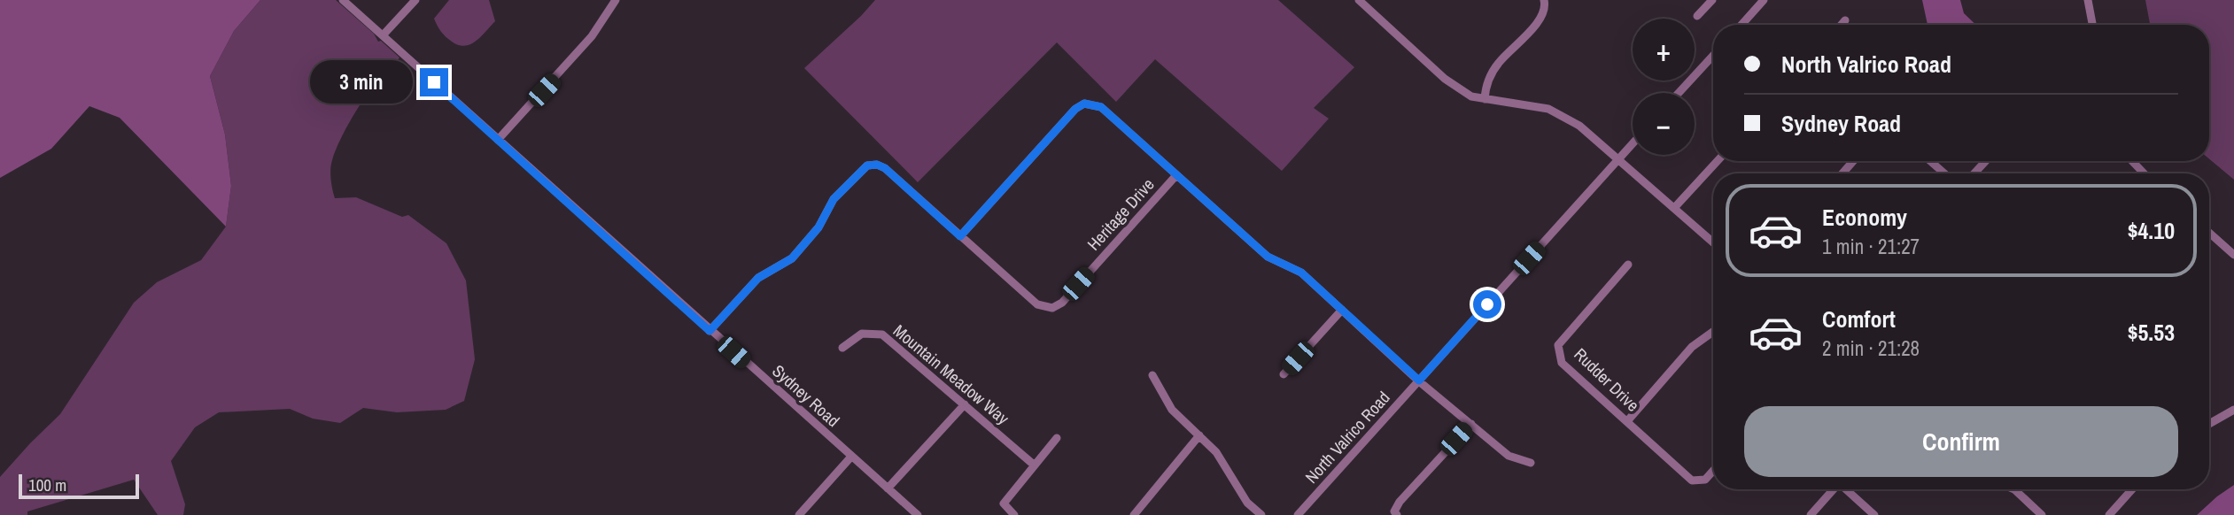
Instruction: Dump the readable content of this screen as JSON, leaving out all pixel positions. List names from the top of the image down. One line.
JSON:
{"streets":{"street":["Heritage Drive","Mountain Meadow Way","Rudder Drive","Sydney Road","North Valrico Road"]},"crossings":[["Heritage Drive","Sydney Road"]],"scale_bar":"100 m","page":{"map_buttons":["+","−"],"banner":["North Valrico Road","Sydney Road"],"bubble":"3 min","list":[{"name":"Economy","note":"1 min · 21:27","value":"$4.10"},{"name":"Comfort","note":"2 min · 21:28","value":"$5.53"}],"buttons":"Confirm","scale":"100 m"}}
